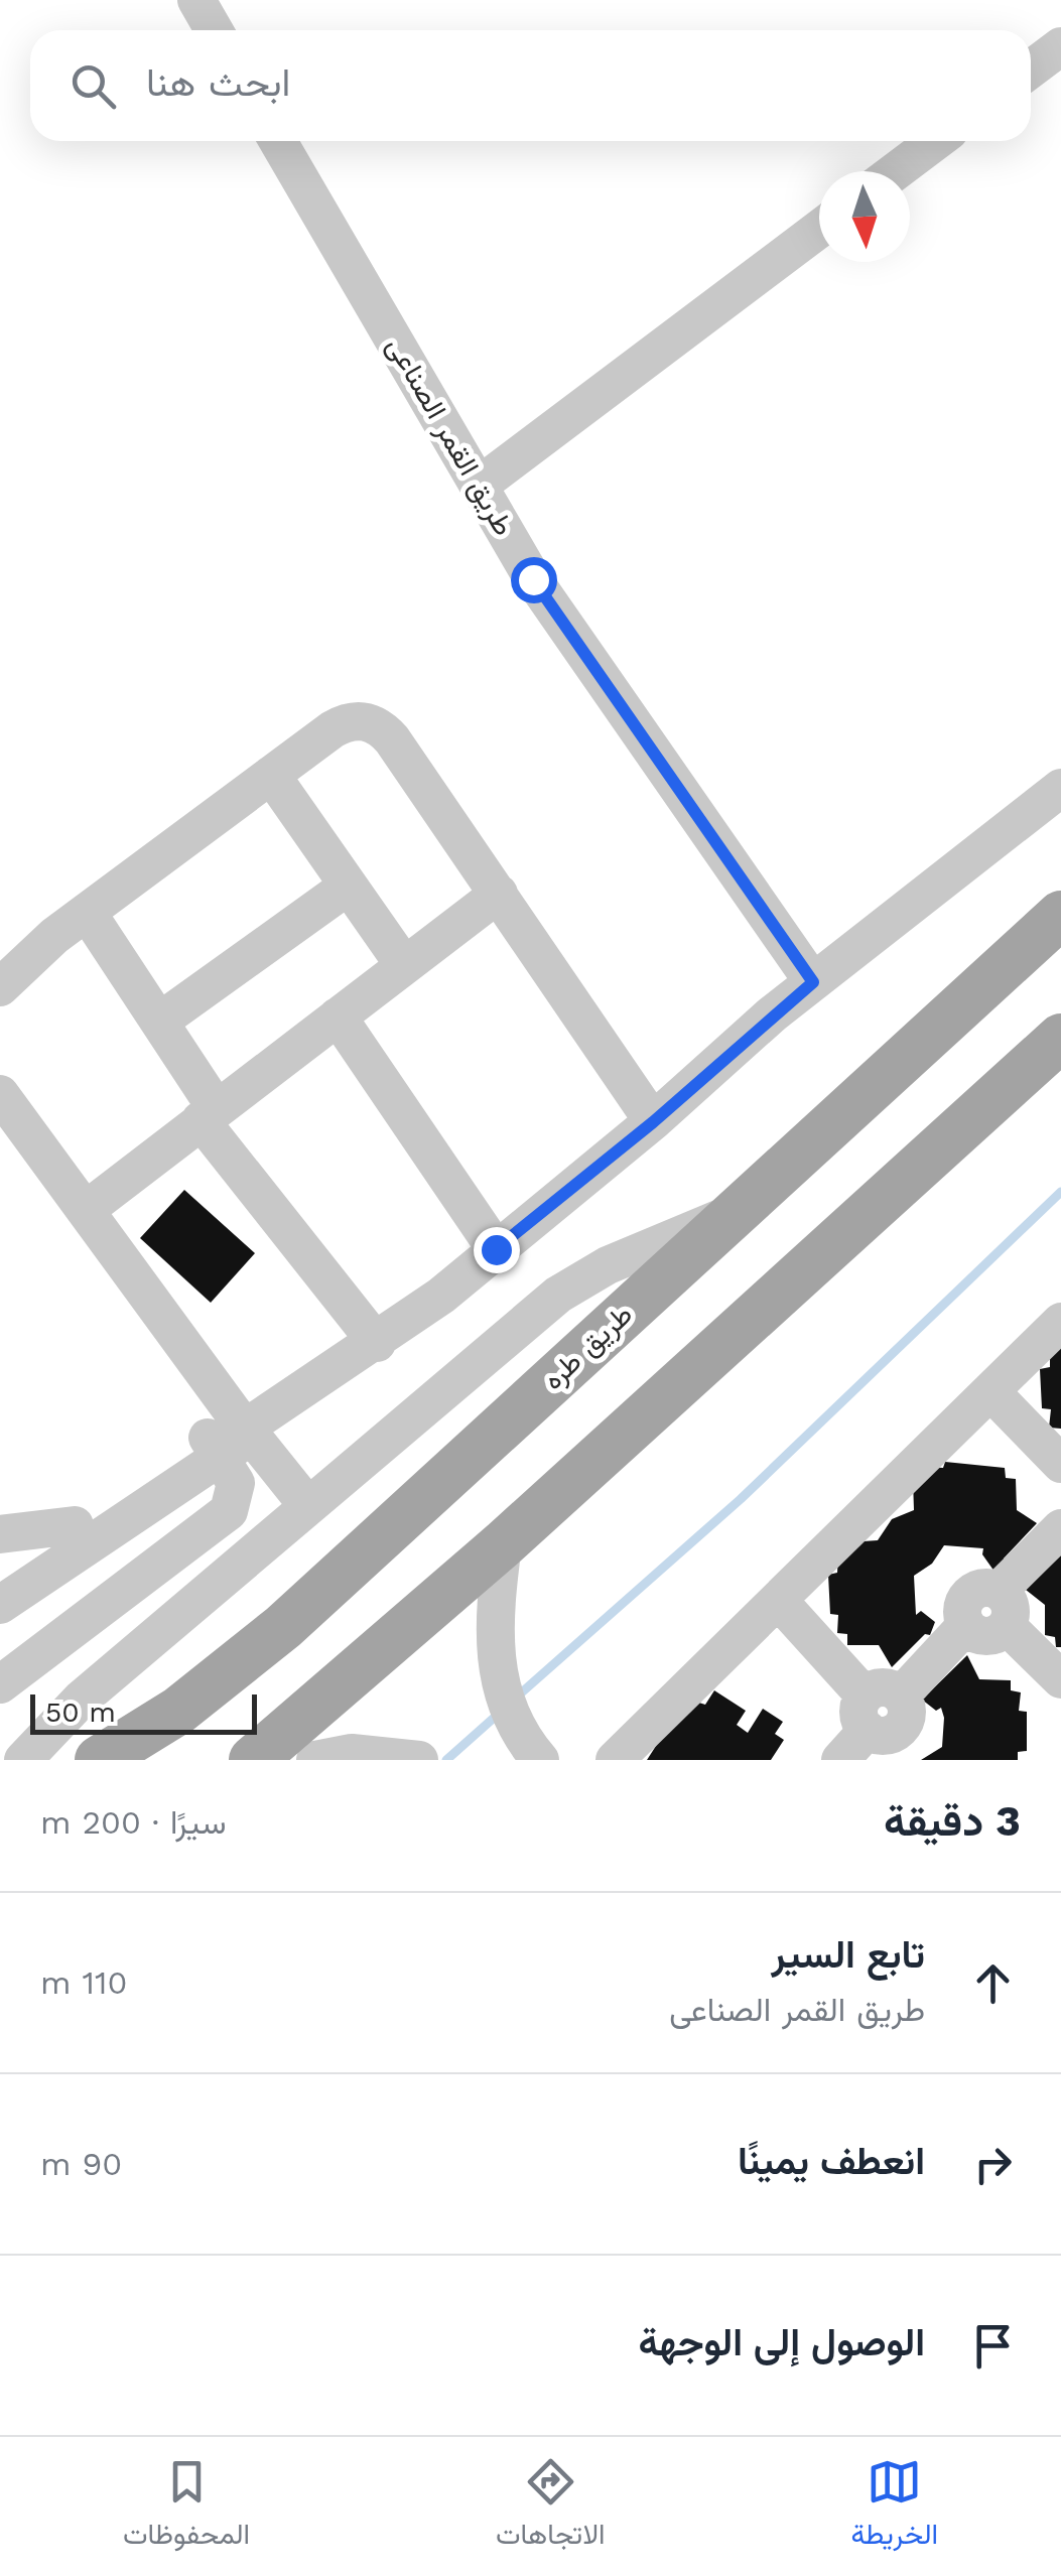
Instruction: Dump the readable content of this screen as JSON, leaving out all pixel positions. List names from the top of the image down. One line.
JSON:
{"streets":{"main road":["طريق طره"],"street":["طريق القمر الصناعى"]},"scale_bar":"50 m","north":"bottom","page":{"search":"ابحث هنا","scale":"50 m","heading":["3 دقيقة","سيرًا · 200 m"],"list":[["تابع السير","طريق القمر الصناعى","110 m"],["انعطف يمينًا","90 m"],"الوصول إلى الوجهة"],"nav":["الخريطة","الاتجاهات","المحفوظات"]}}
